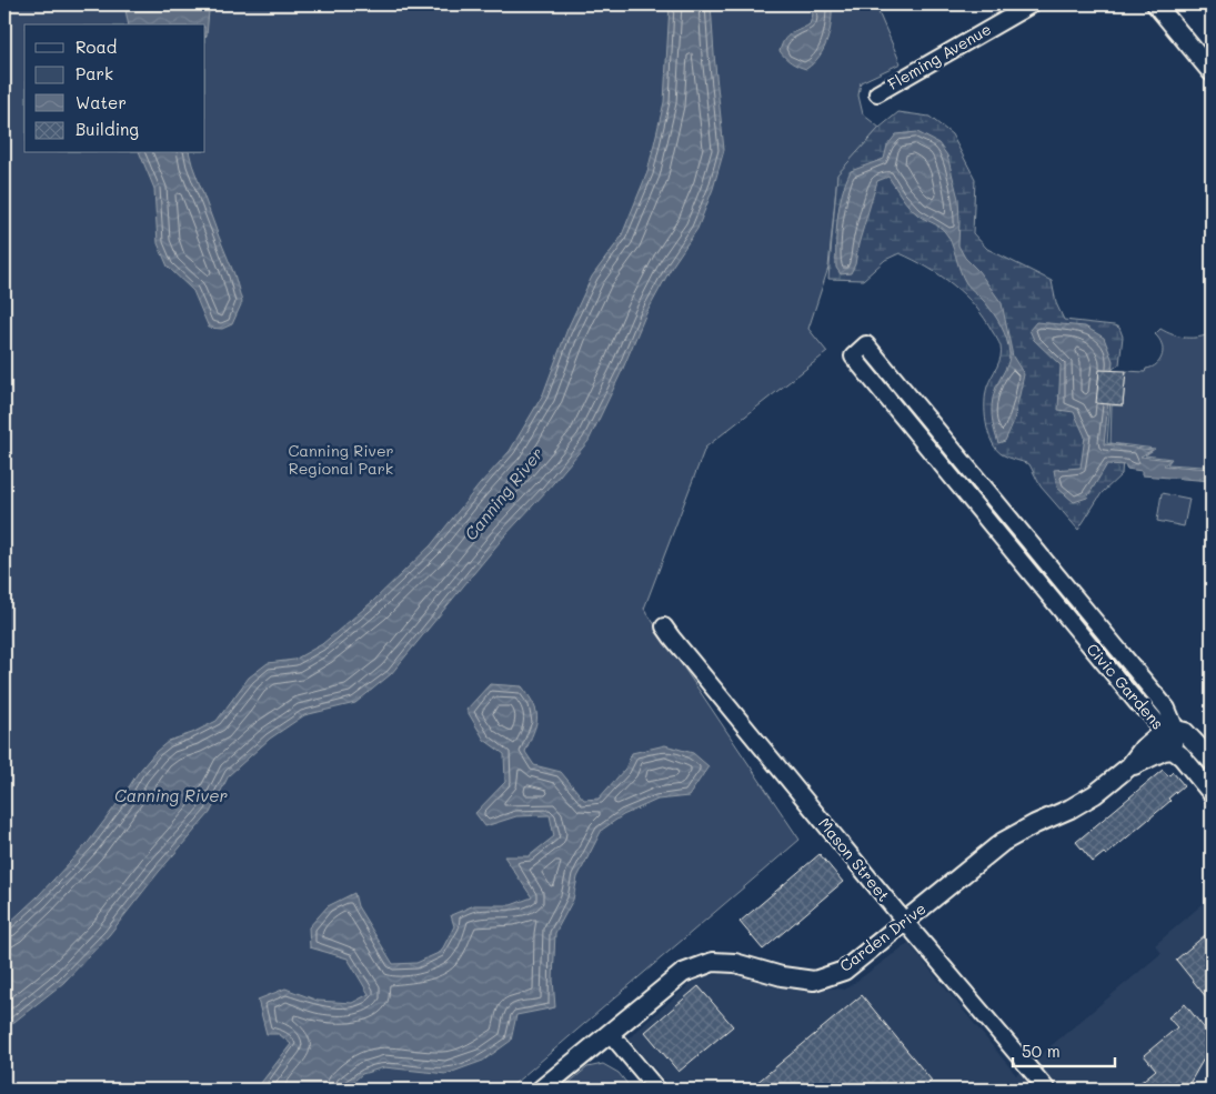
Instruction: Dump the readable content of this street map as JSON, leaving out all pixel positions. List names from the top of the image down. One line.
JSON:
{"streets":{"street":["Fleming Avenue","Civic Gardens","Mason Street","Carden Drive"]},"crossings":[["Civic Gardens","Carden Drive"],["Mason Street","Carden Drive"]],"water":["Canning River"],"parks":["Canning River Regional Park"],"legend":["Road","Park","Water","Building"],"scale_bar":"50 m"}
